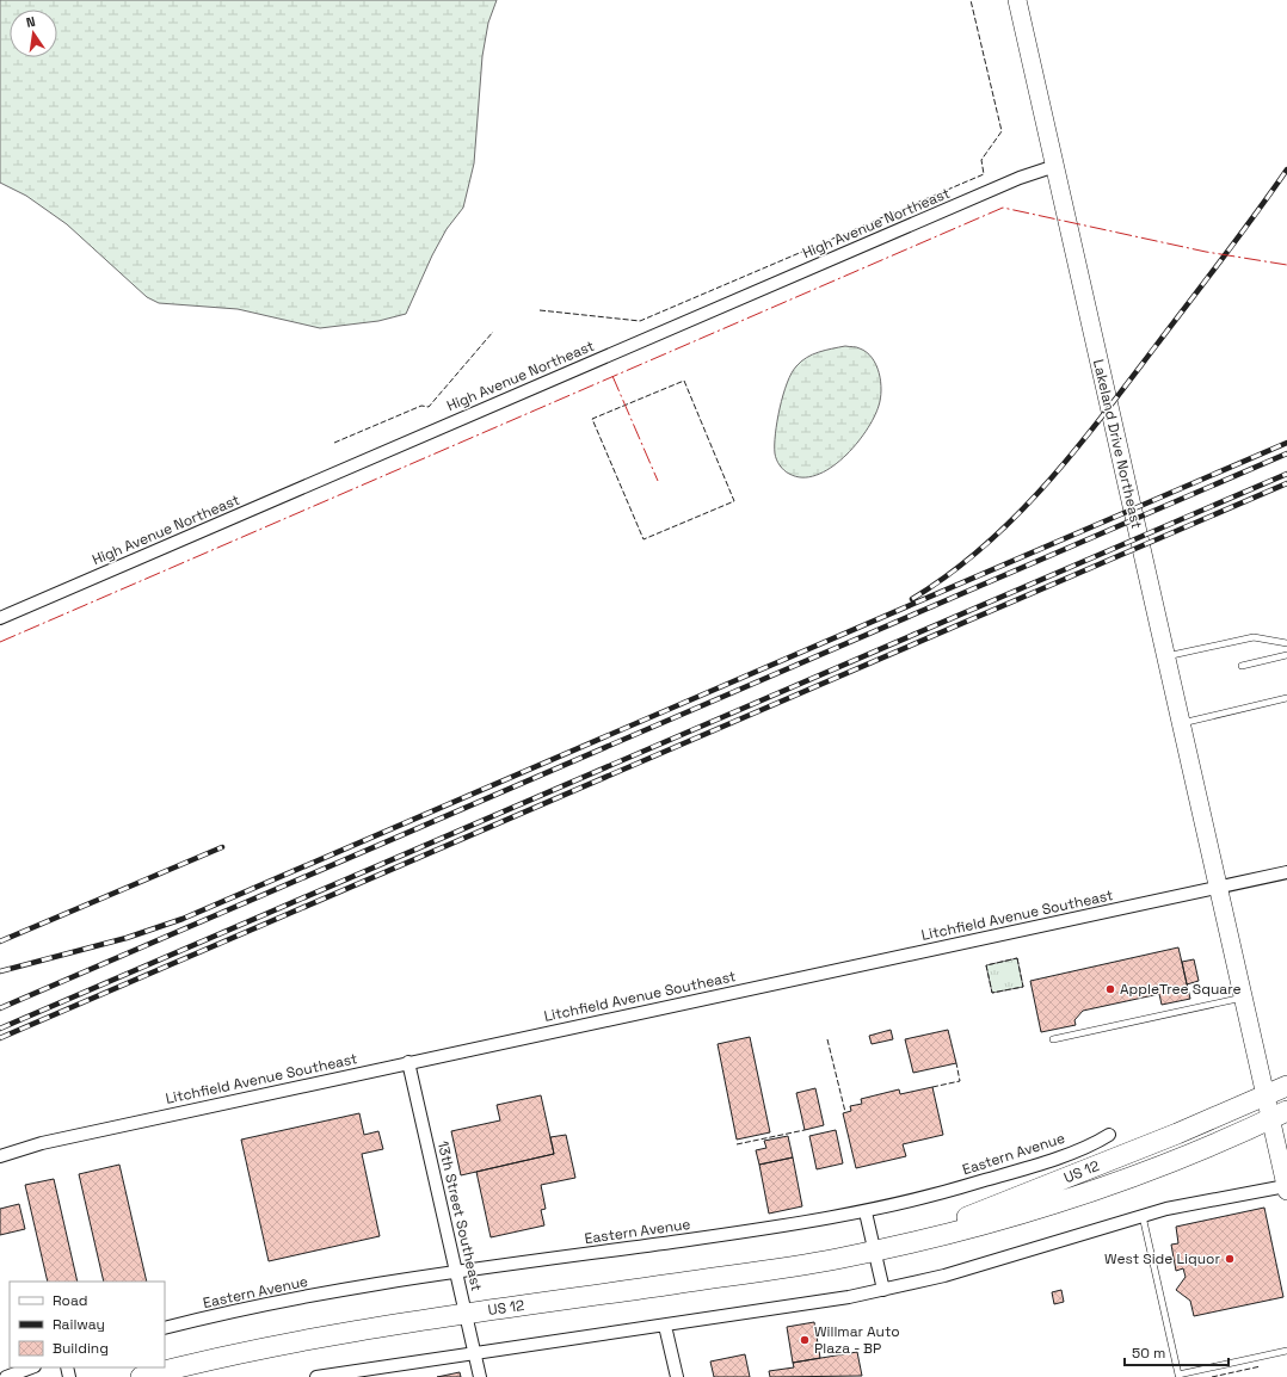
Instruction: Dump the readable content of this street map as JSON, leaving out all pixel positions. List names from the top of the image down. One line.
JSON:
{"streets":{"highway":["US 12"],"main road":["Lakeland Drive Northeast"],"street":["High Avenue Northeast","Litchfield Avenue Southeast","Eastern Avenue","13th Street Southeast"]},"crossings":[["High Avenue Northeast","Lakeland Drive Northeast"],["Lakeland Drive Northeast","Litchfield Avenue Southeast"],["Lakeland Drive Northeast","US 12"],["Litchfield Avenue Southeast","13th Street Southeast"],["Eastern Avenue","13th Street Southeast"],["US 12","13th Street Southeast"]],"places":["AppleTree Square","West Side Liquor","Willmar Auto Plaza - BP"],"legend":["Road","Railway","Building"],"scale_bar":"50 m","north":"top"}
